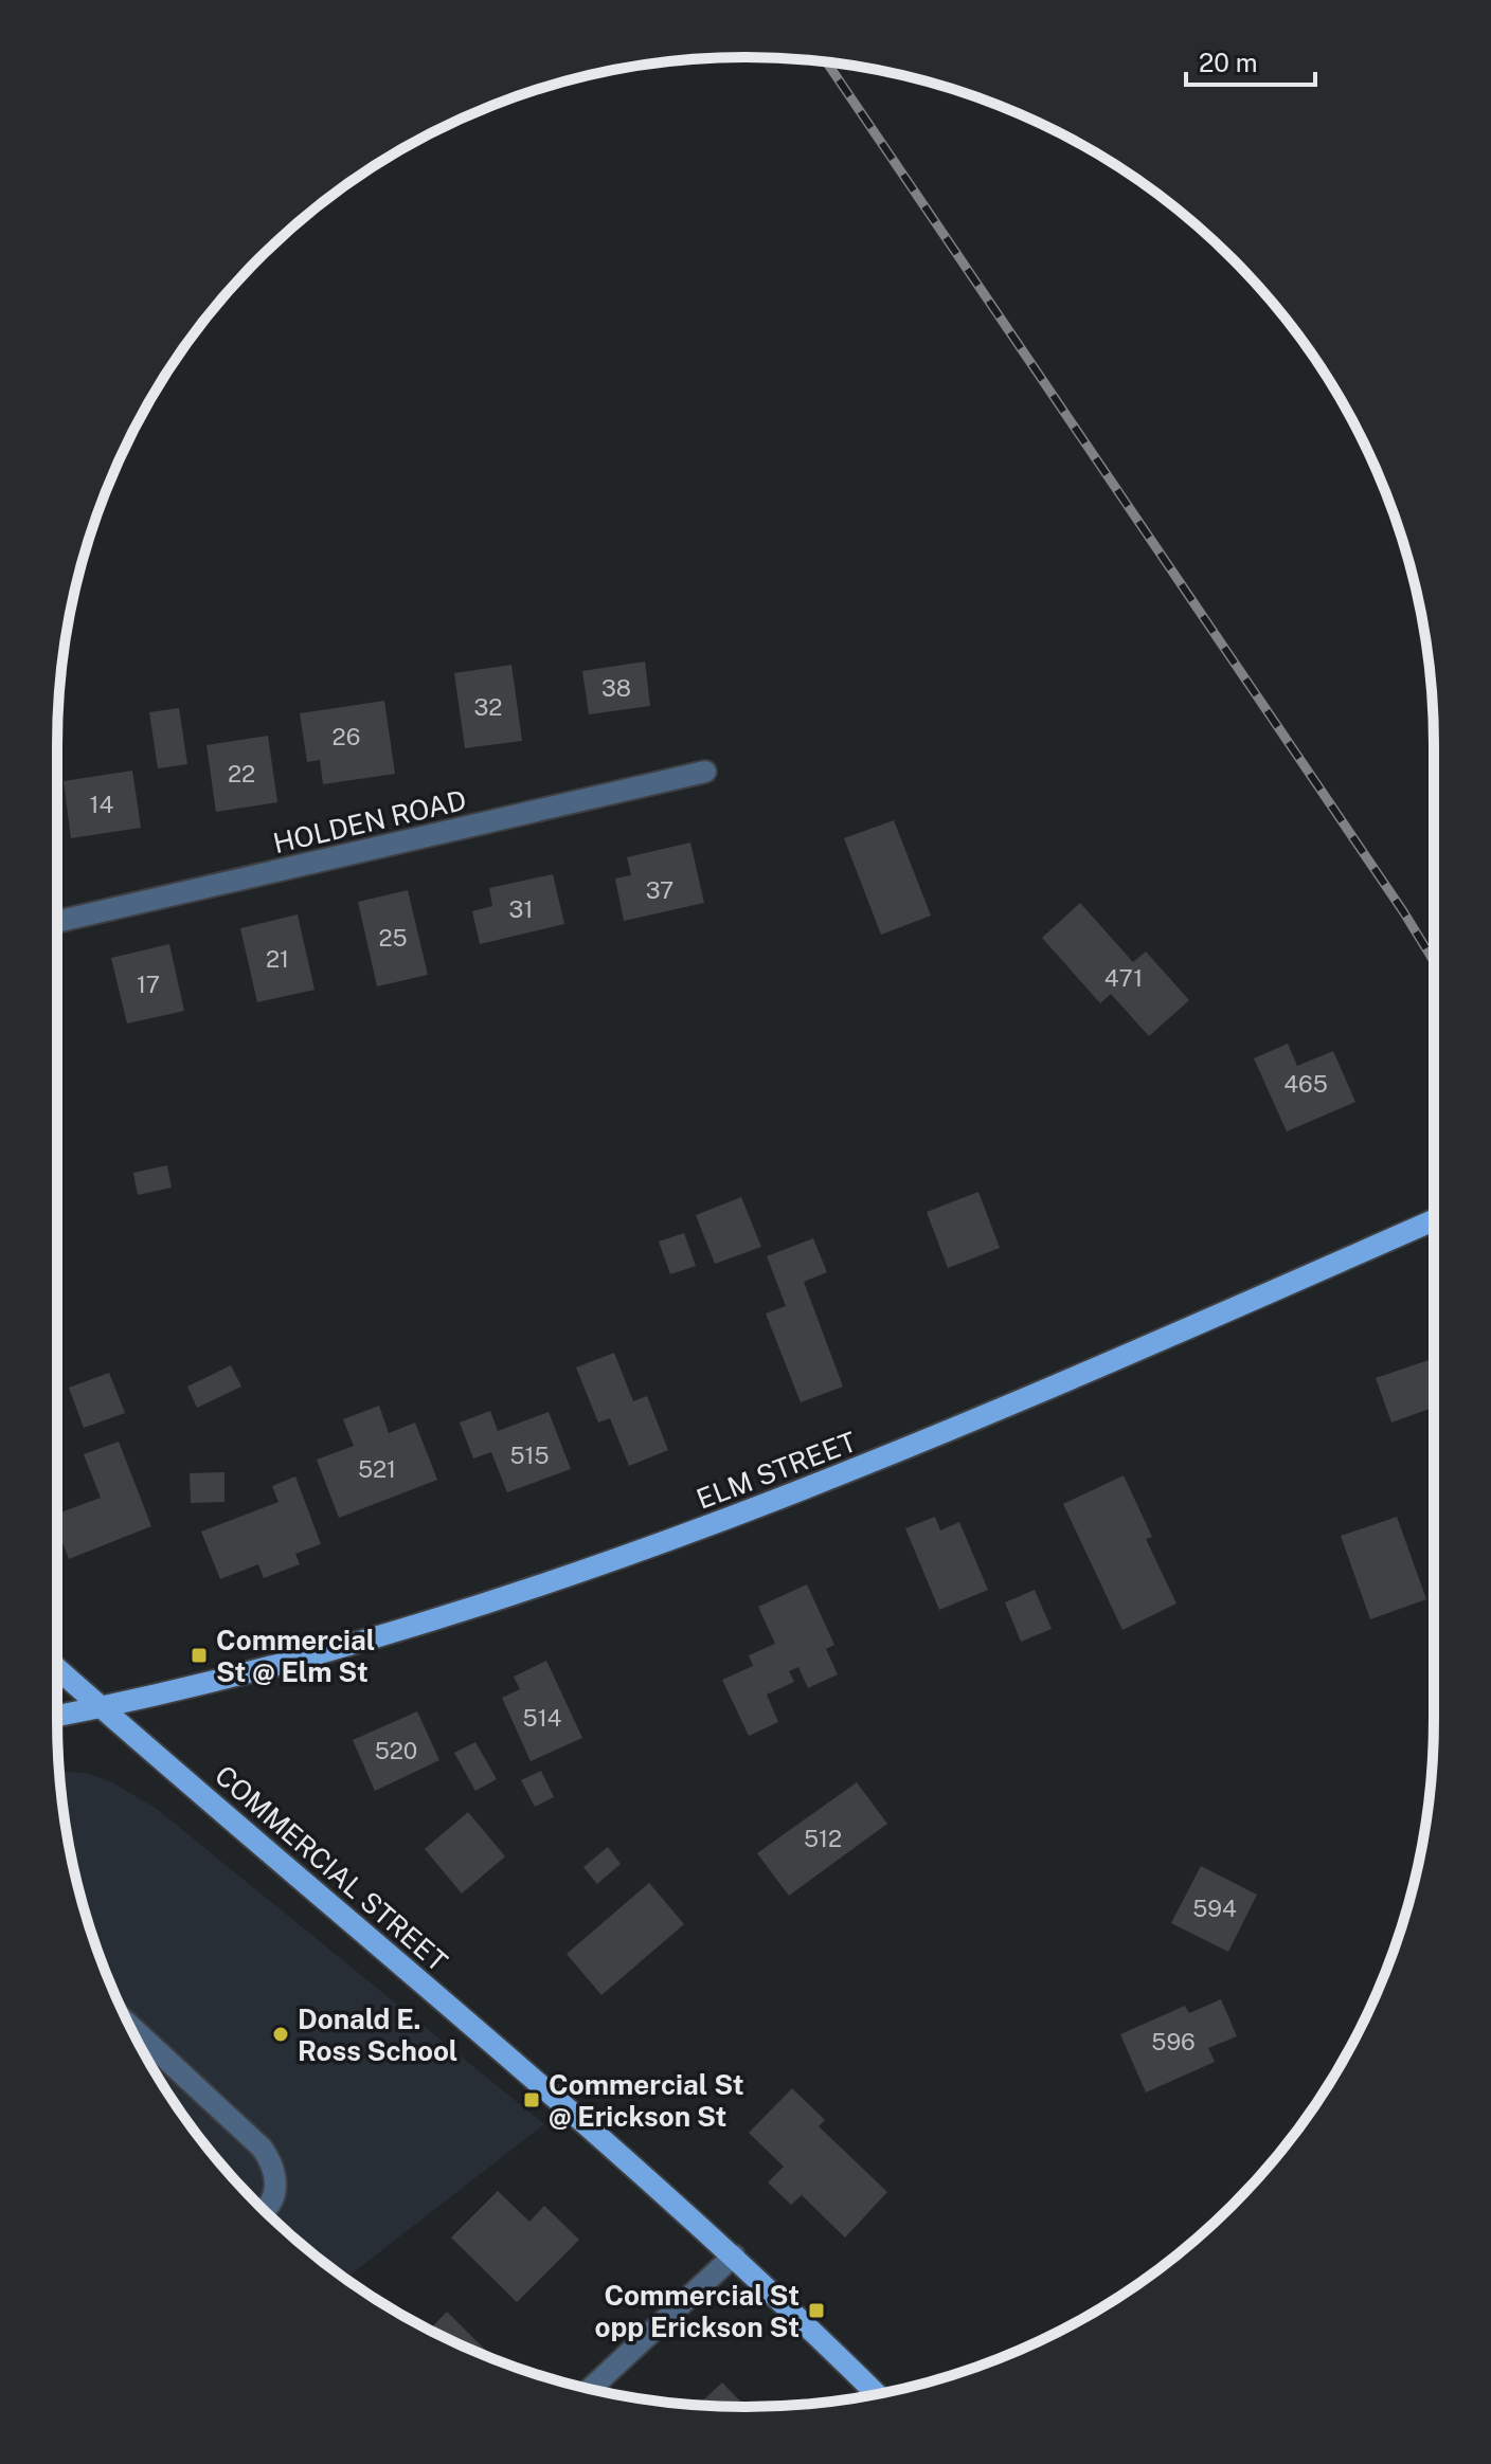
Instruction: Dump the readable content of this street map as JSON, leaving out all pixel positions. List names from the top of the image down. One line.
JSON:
{"streets":{"main road":["ELM STREET","COMMERCIAL STREET"],"street":["HOLDEN ROAD"]},"crossings":[["ELM STREET","COMMERCIAL STREET"]],"places":{"transit":["Commercial St @ Elm St","Commercial St @ Erickson St","Commercial St opp Erickson St"],"other":["Donald E. Ross School"]},"house_numbers":["38","32","26","22","14","37","31","25","21","471","17","465","515","521","514","520","512","594","596"],"scale_bar":"20 m"}
